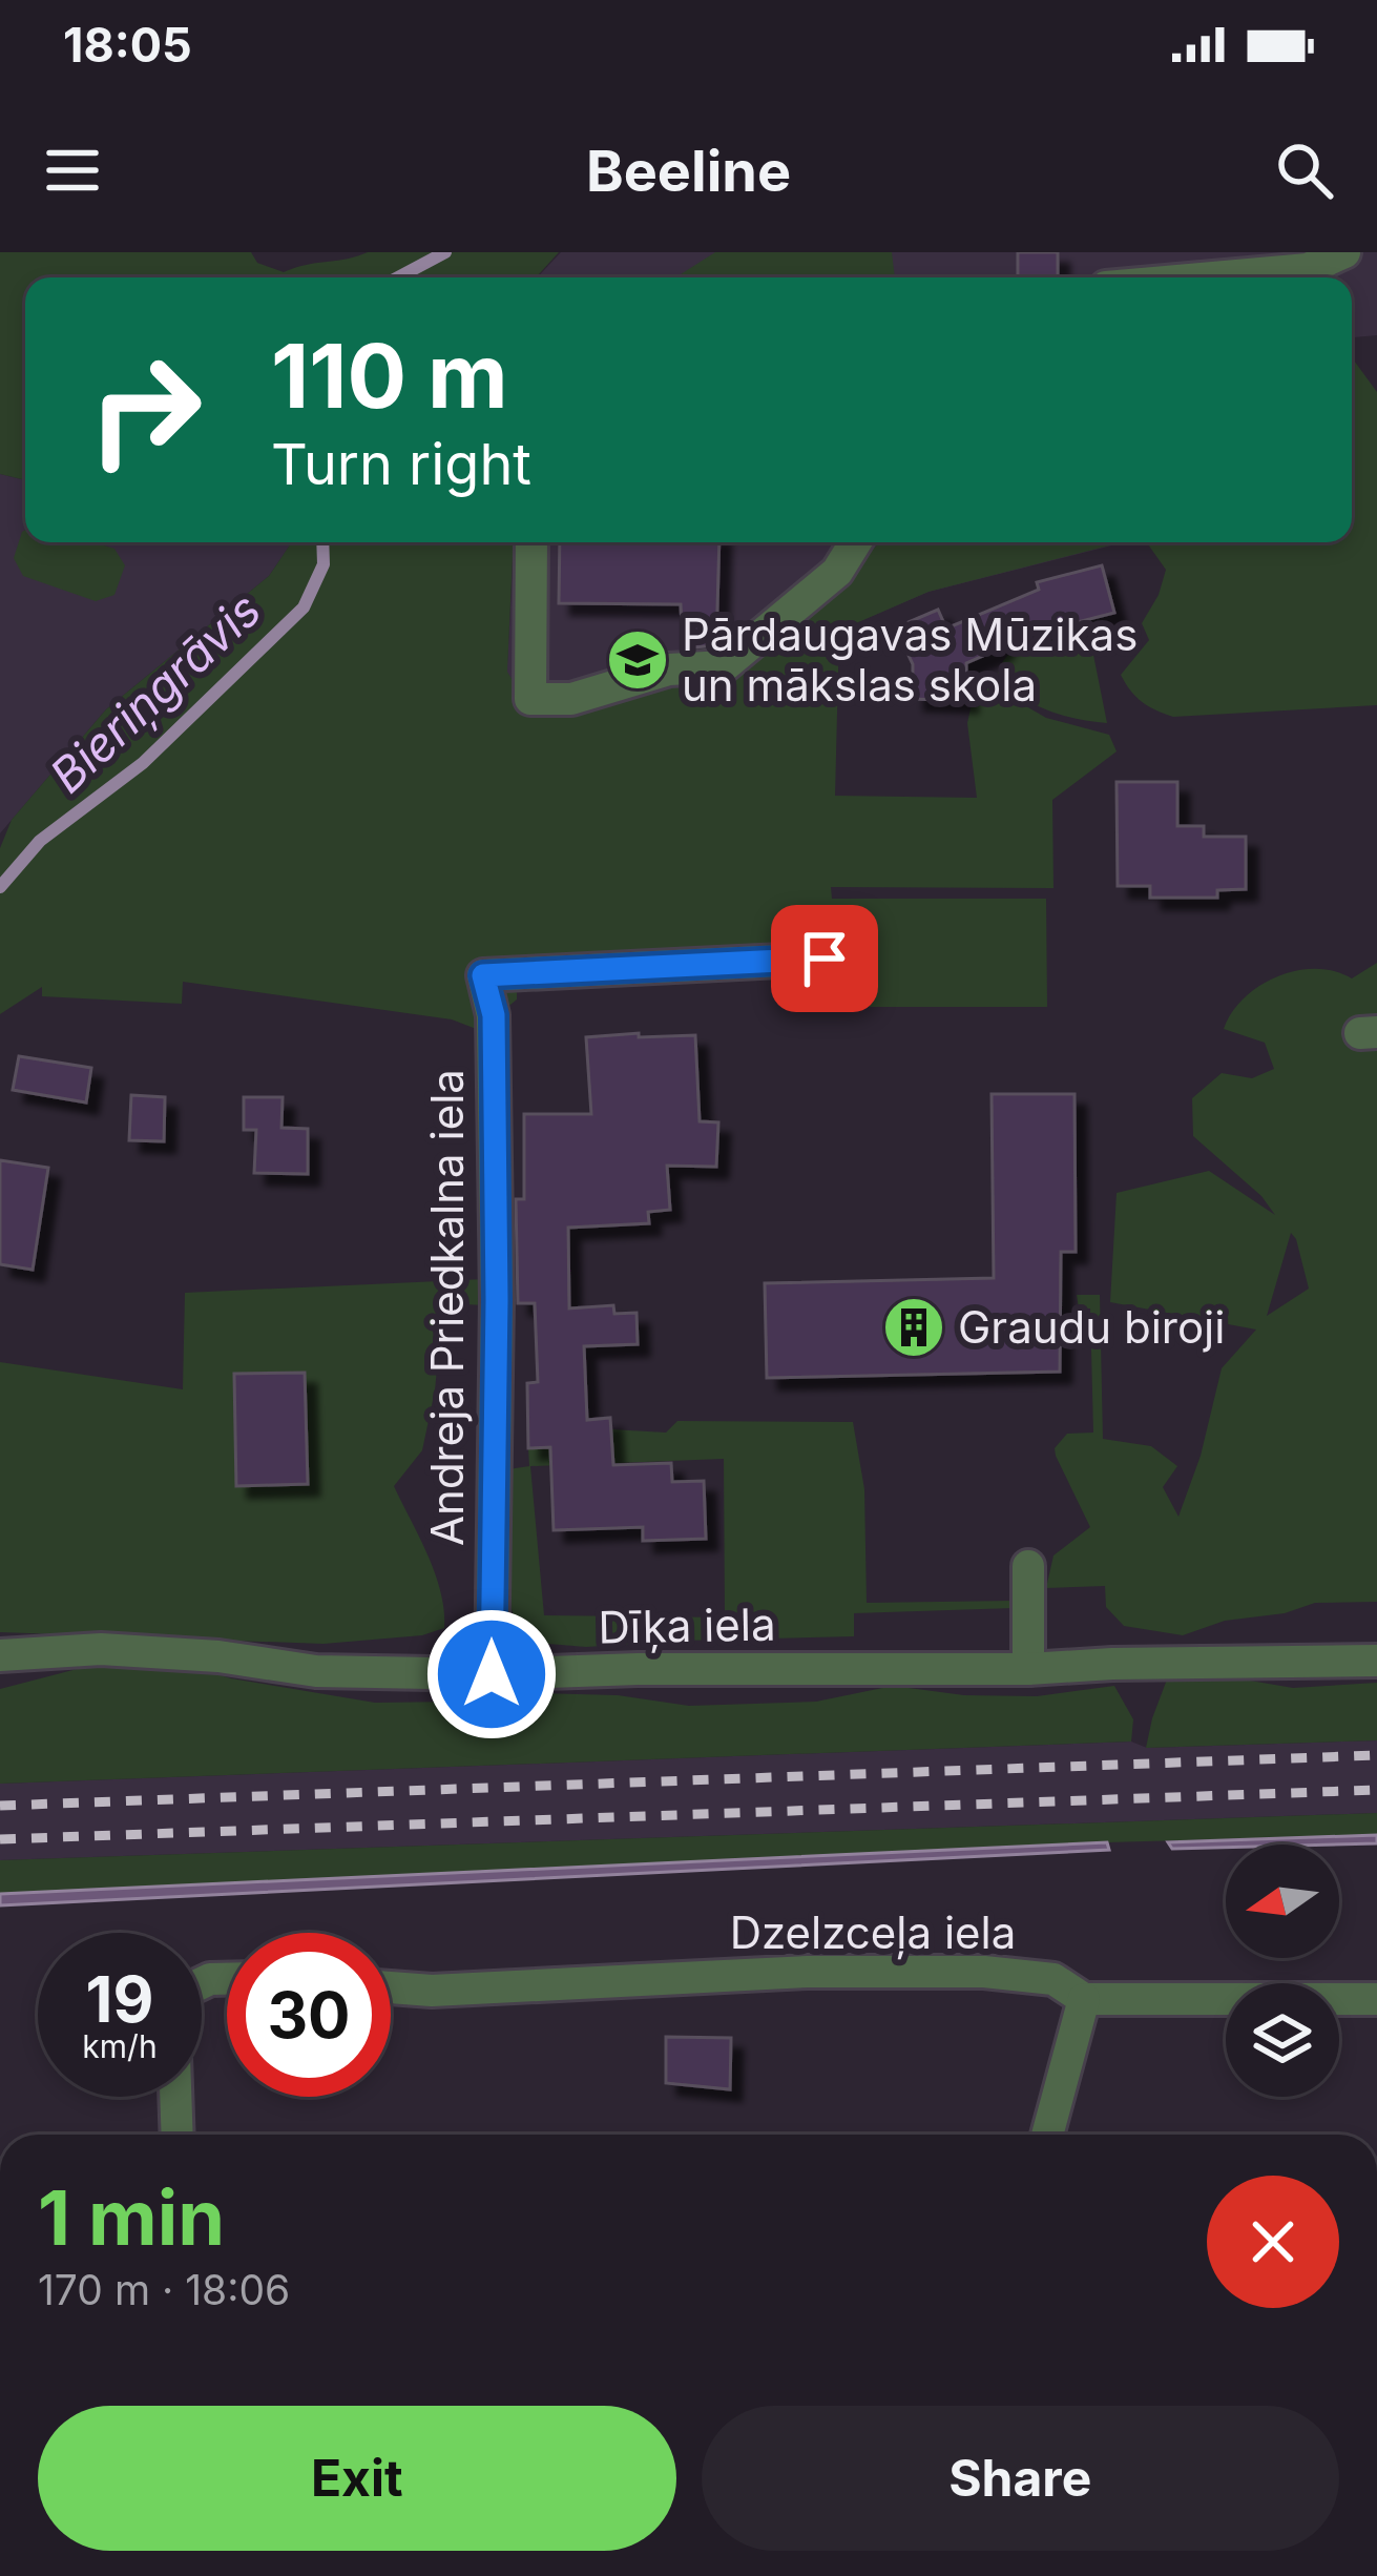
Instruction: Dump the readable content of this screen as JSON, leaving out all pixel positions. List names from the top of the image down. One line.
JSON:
{"streets":{"street":["Andreja Priedkalna iela","Dīķa iela","Dzelzceļa iela"]},"crossings":[["Andreja Priedkalna iela","Dīķa iela"]],"water":["Bieriņgrāvis"],"places":{"school or university":["Pārdaugavas Mūzikas un mākslas skola"],"building":["Graudu biroji"]},"north":"left","page":{"status":"18:05","header":"Beeline","turn":["110 m","Turn right"],"speed":"19 km/h","limit":"30","heading":["1 min","170 m · 18:06"],"buttons":["Exit","Share"]}}
